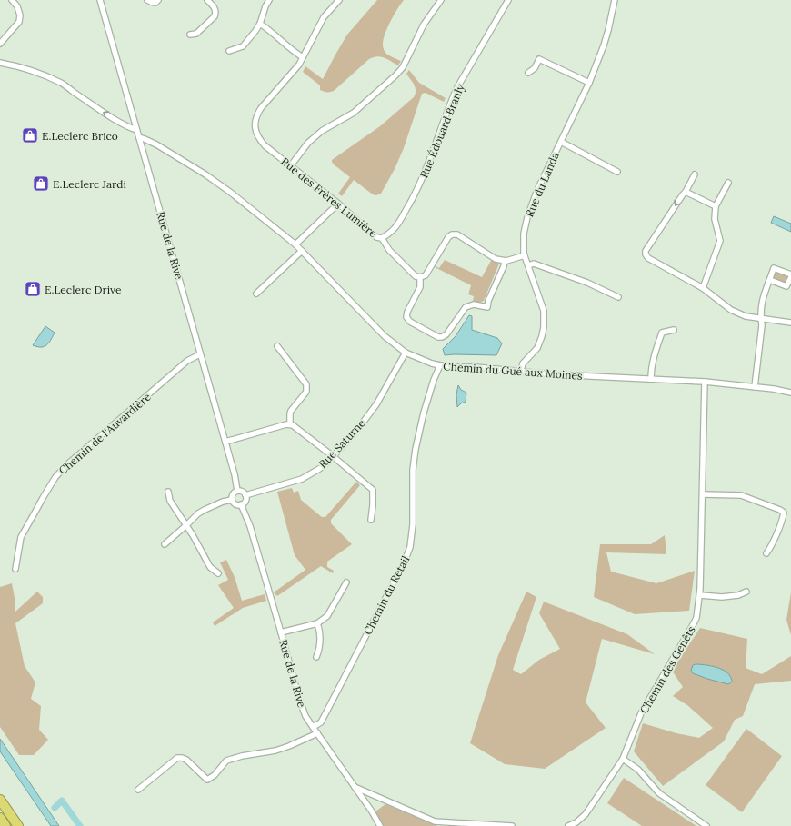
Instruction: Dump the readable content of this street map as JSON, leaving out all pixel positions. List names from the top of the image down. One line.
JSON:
{"streets":{"street":["Rue Édouard Branly","Rue du Landa","Rue des Frères Lumière","Rue de la Rive","Chemin du Gué aux Moines","Chemin de l'Auvardière","Rue Saturne","Chemin du Retail","Chemin des Genêts"]},"crossings":[["Rue Édouard Branly","Rue des Frères Lumière"],["Rue du Landa","Chemin du Gué aux Moines"],["Rue de la Rive","Chemin du Gué aux Moines"],["Rue de la Rive","Chemin de l'Auvardière"],["Rue de la Rive","Rue Saturne"],["Rue de la Rive","Chemin du Retail"],["Chemin du Gué aux Moines","Rue Saturne"],["Chemin du Gué aux Moines","Chemin du Retail"],["Chemin du Gué aux Moines","Chemin des Genêts"]],"places":{"shop":["E.Leclerc Brico","E.Leclerc Jardi","E.Leclerc Drive"]}}
